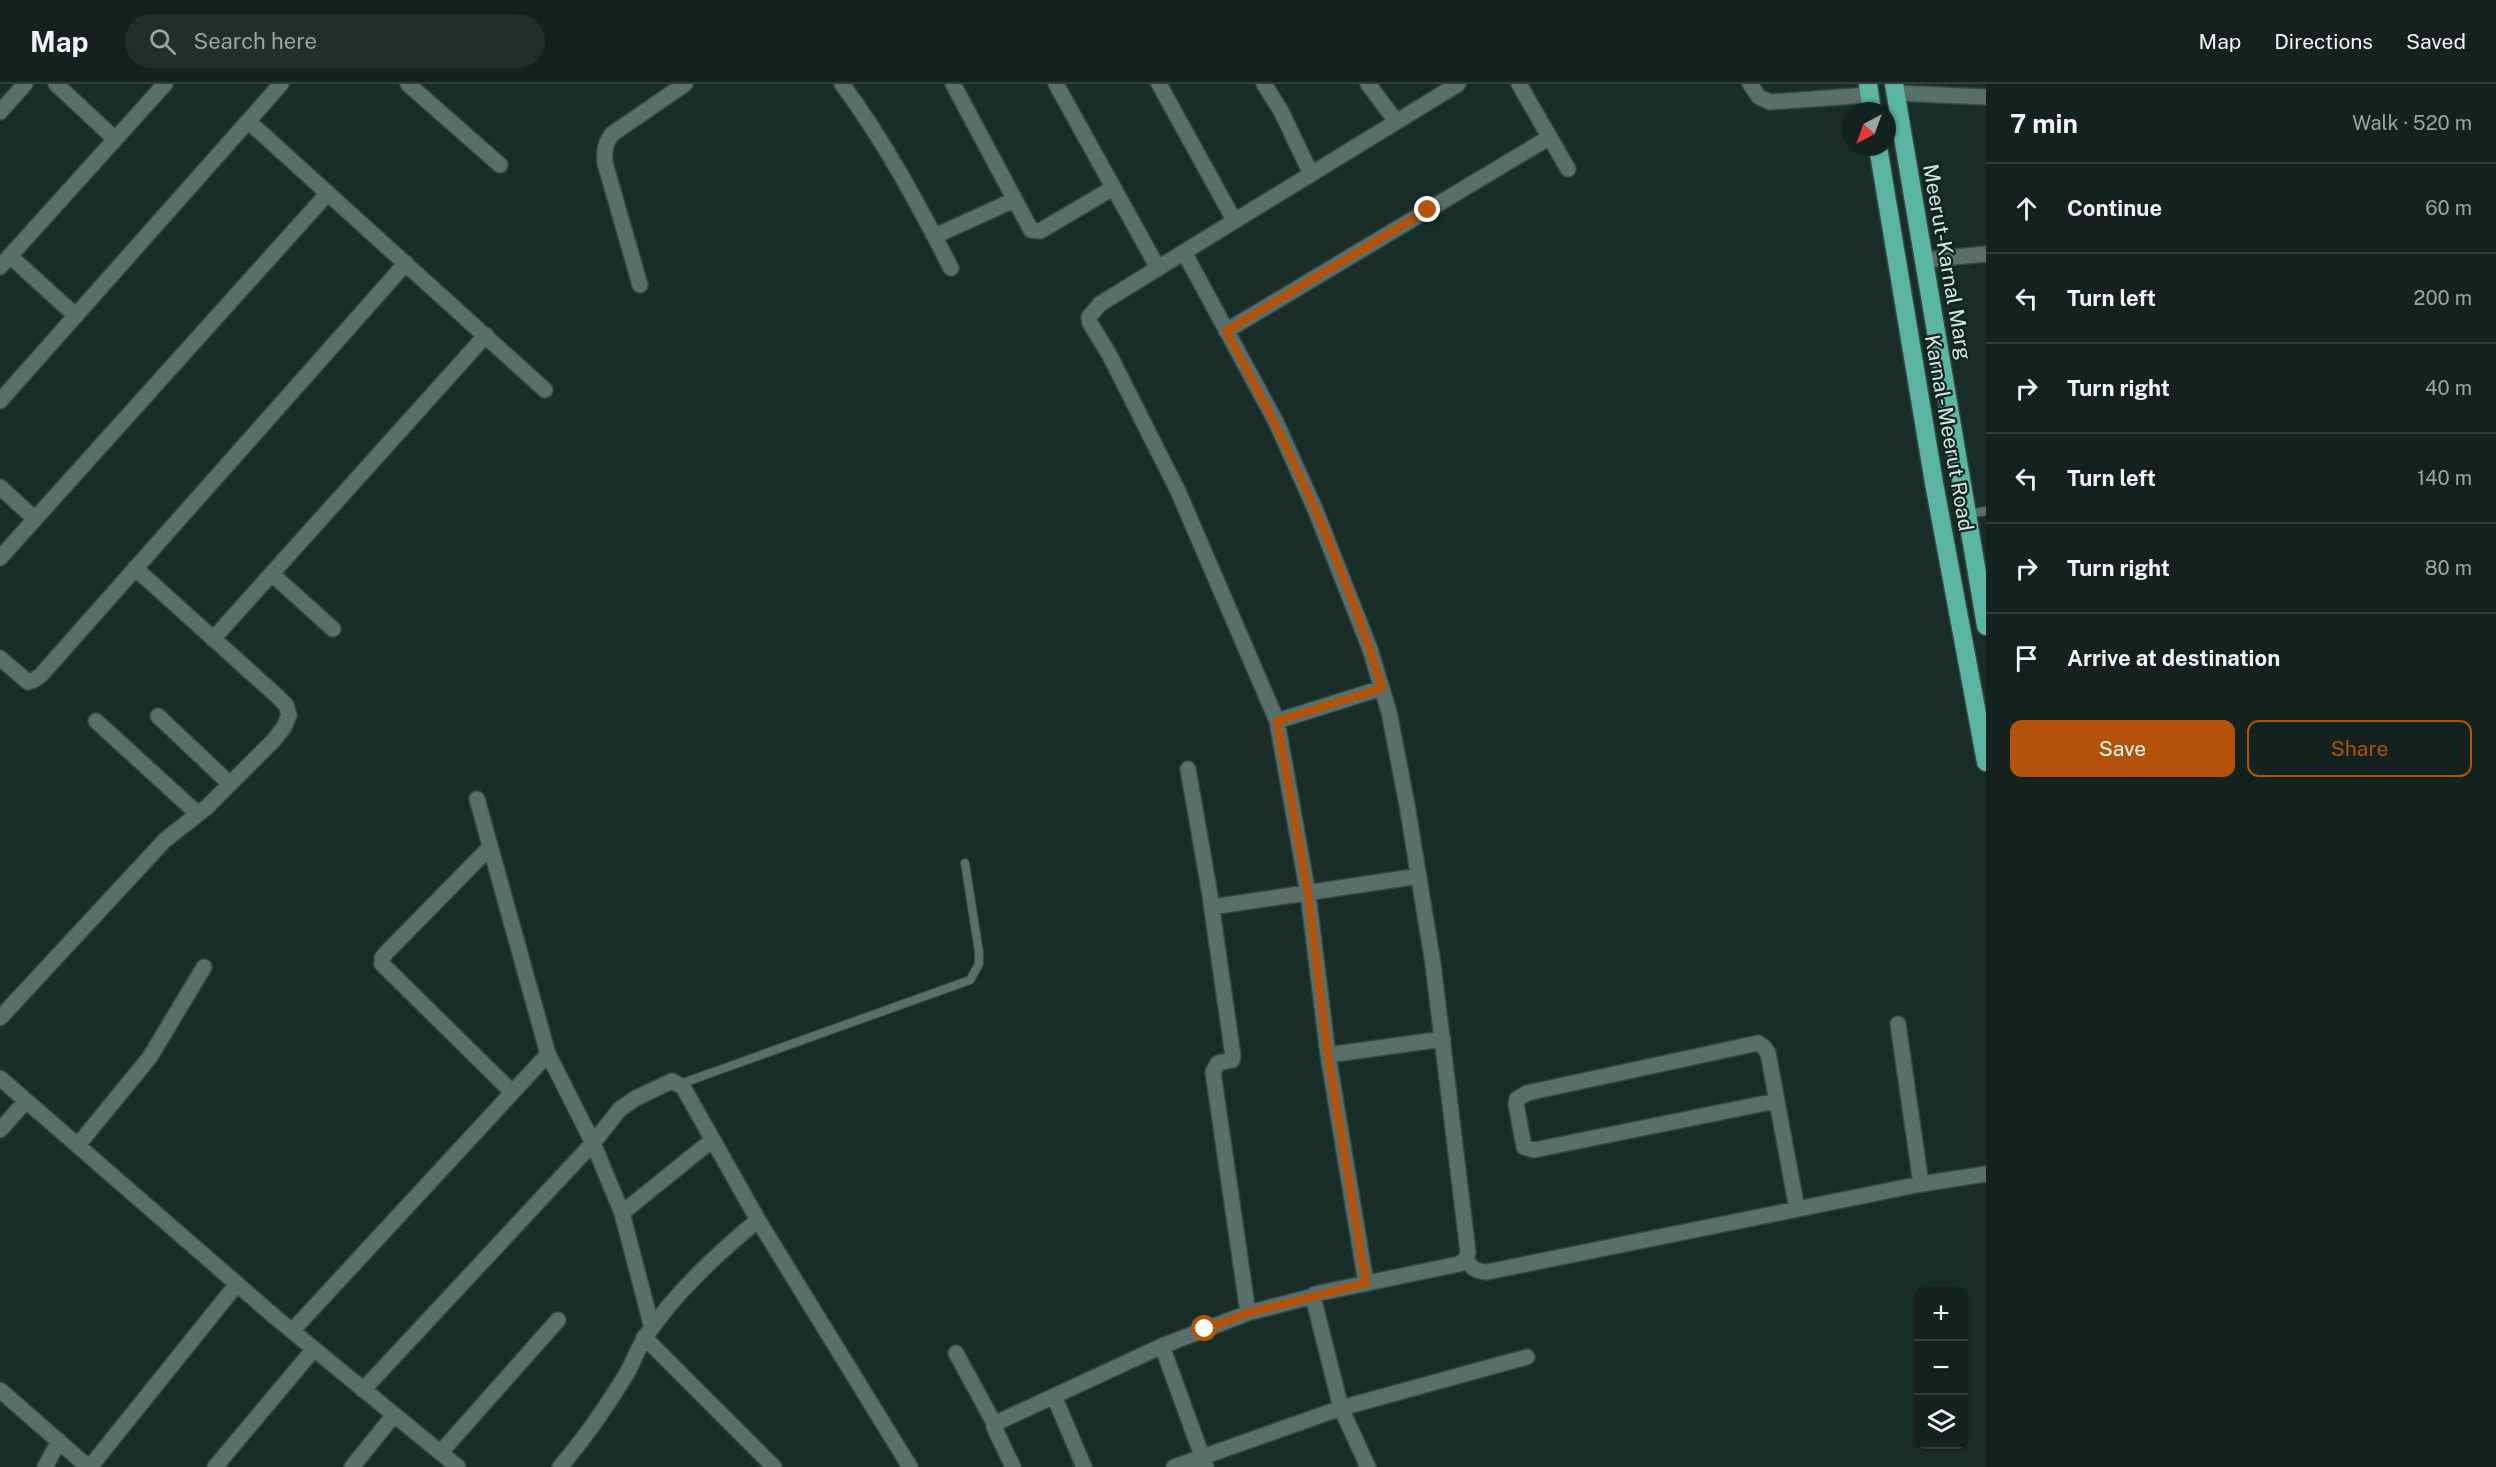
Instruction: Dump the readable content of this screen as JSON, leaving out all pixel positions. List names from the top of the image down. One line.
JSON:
{"streets":{"highway":["Meerut-Karnal Marg","Karnal- Meerut Road"]},"north":"bottom left","page":{"header":"Map","search":"Search here","nav":["Map","Directions","Saved"],"heading":["7 min","Walk · 520 m"],"list":[["Continue","60 m"],["Turn left","200 m"],["Turn right","40 m"],["Turn left","140 m"],["Turn right","80 m"],"Arrive at destination"],"buttons":["Save","Share"],"map_buttons":["+","−"]}}
